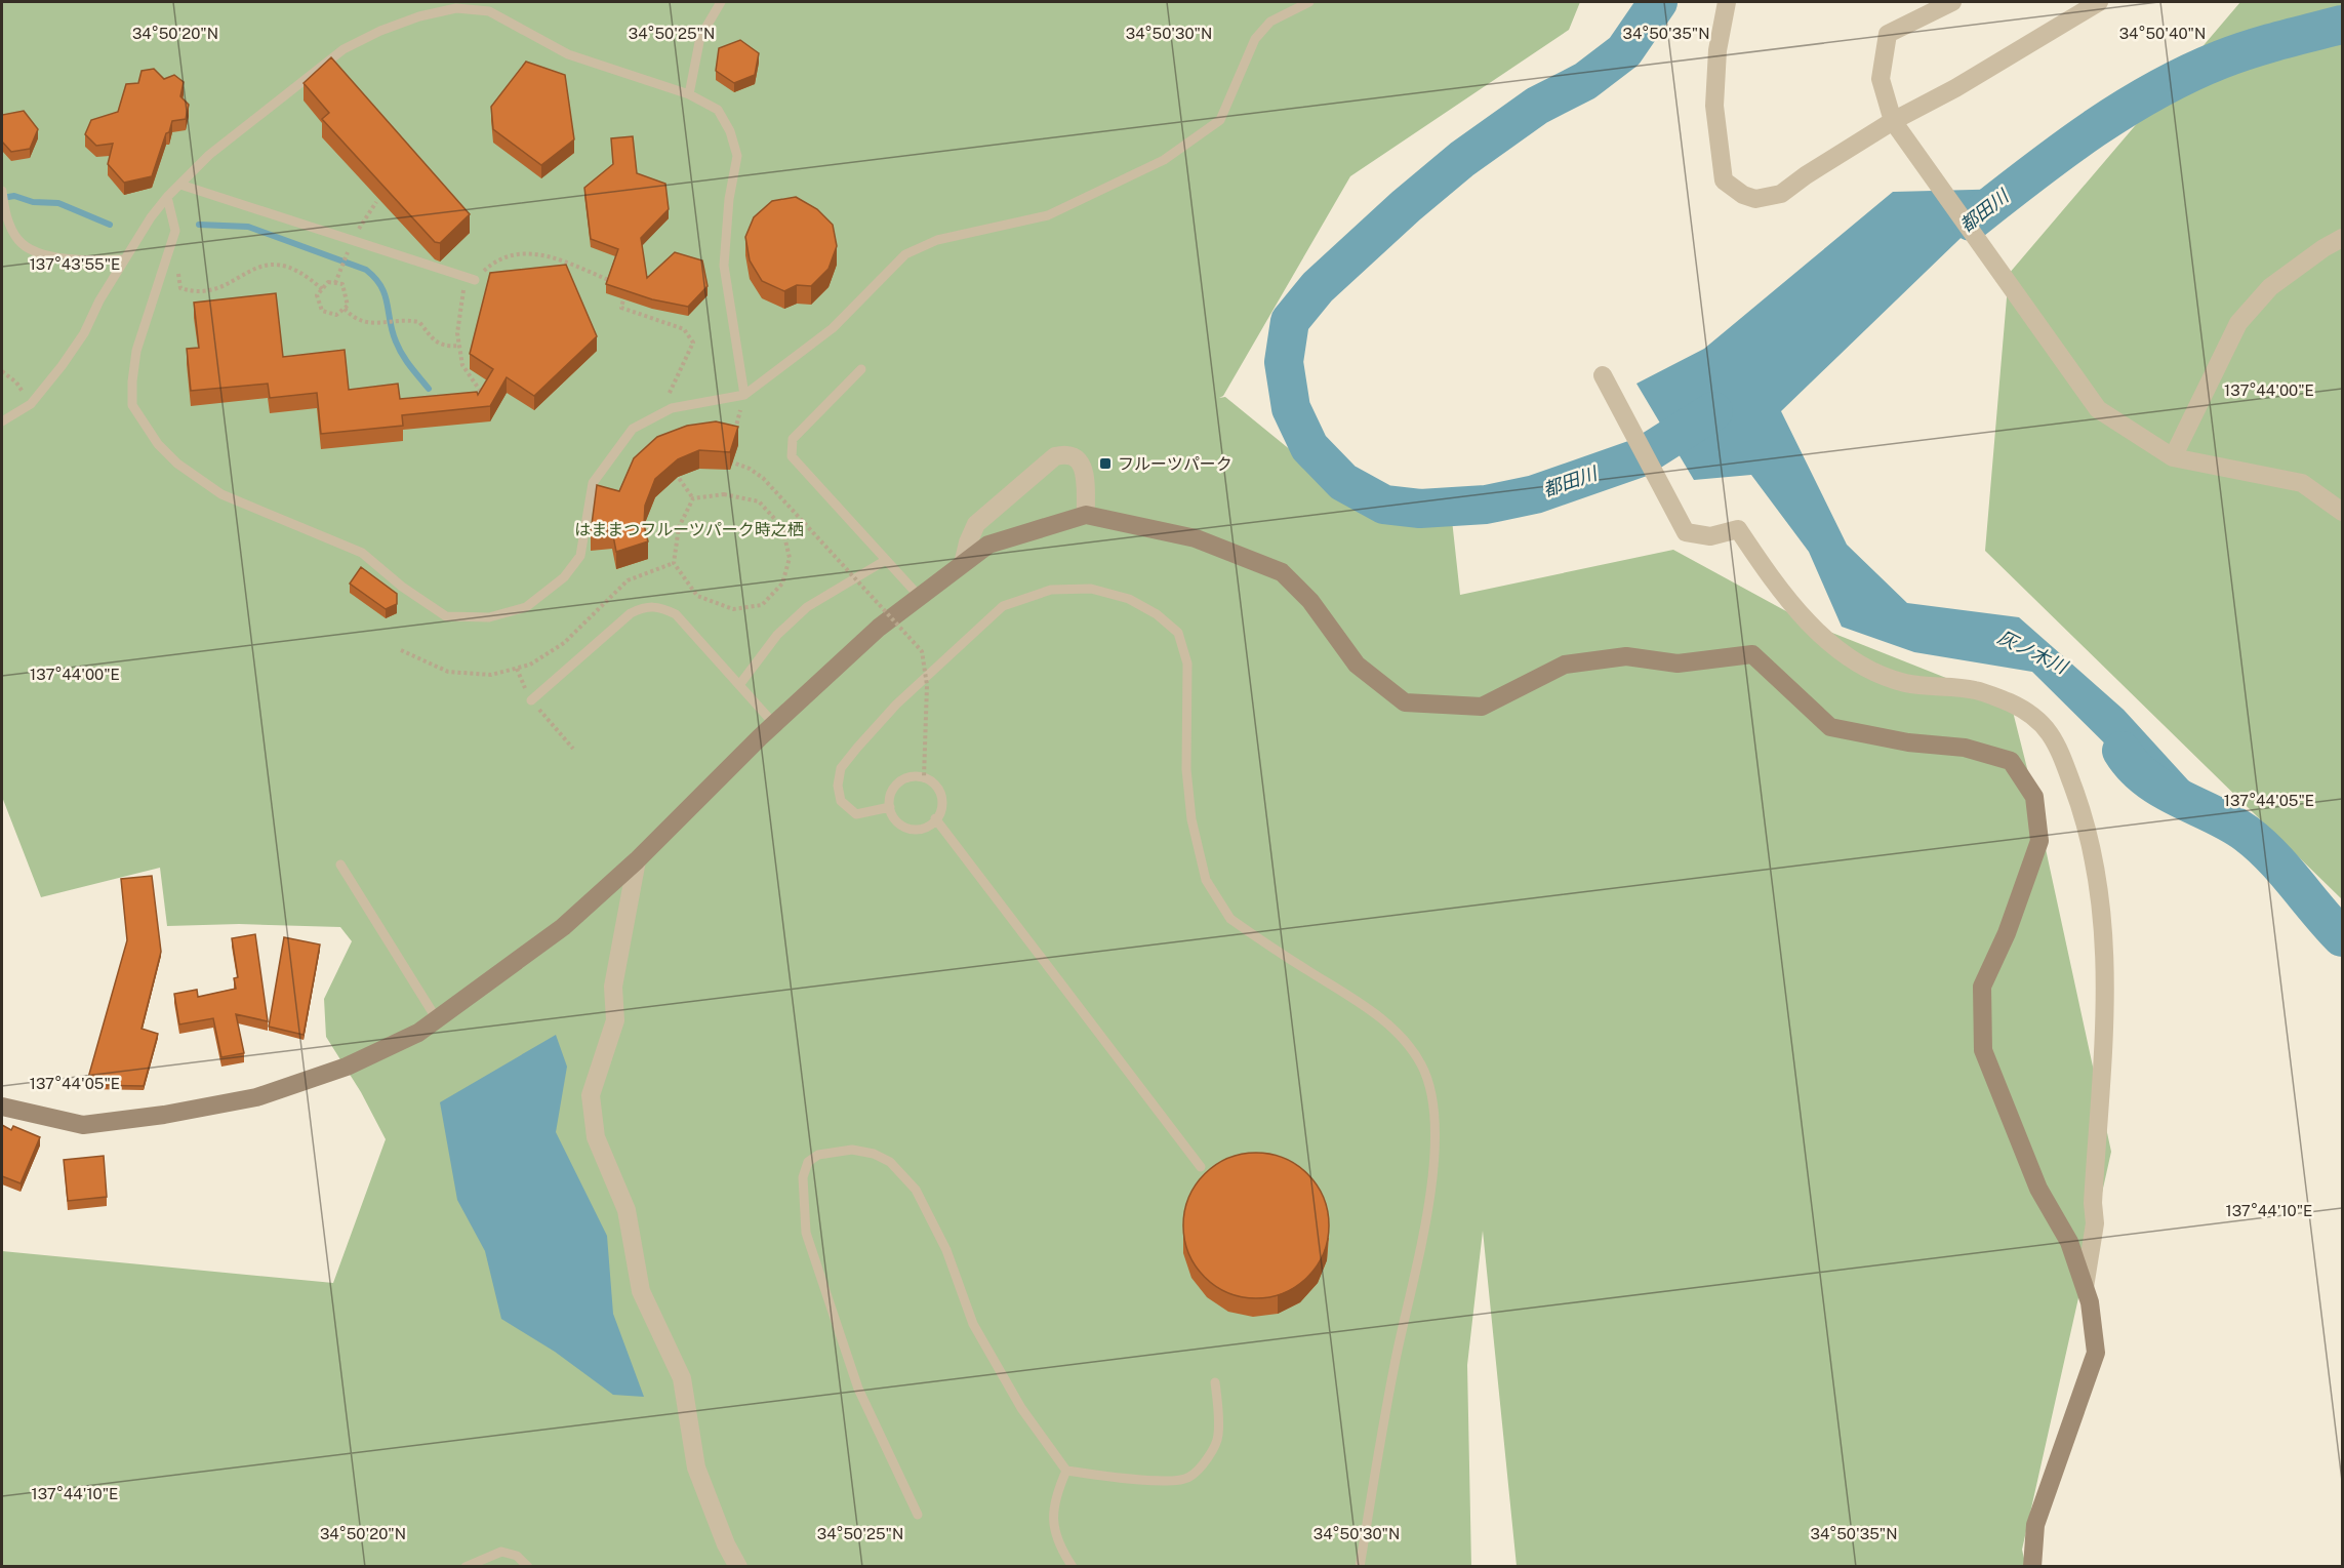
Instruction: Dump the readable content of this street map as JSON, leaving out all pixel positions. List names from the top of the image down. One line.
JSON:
{"water":["都田川","灰ノ木川"],"parks":["はままつフルーツパーク時之栖"],"places":{"transit":["フルーツパーク"]},"coordinates":["34°50'20\"N","34°50'25\"N","34°50'30\"N","34°50'35\"N","34°50'40\"N","137°43'55\"E","137°44'00\"E","137°44'05\"E","137°44'10\"E"]}
